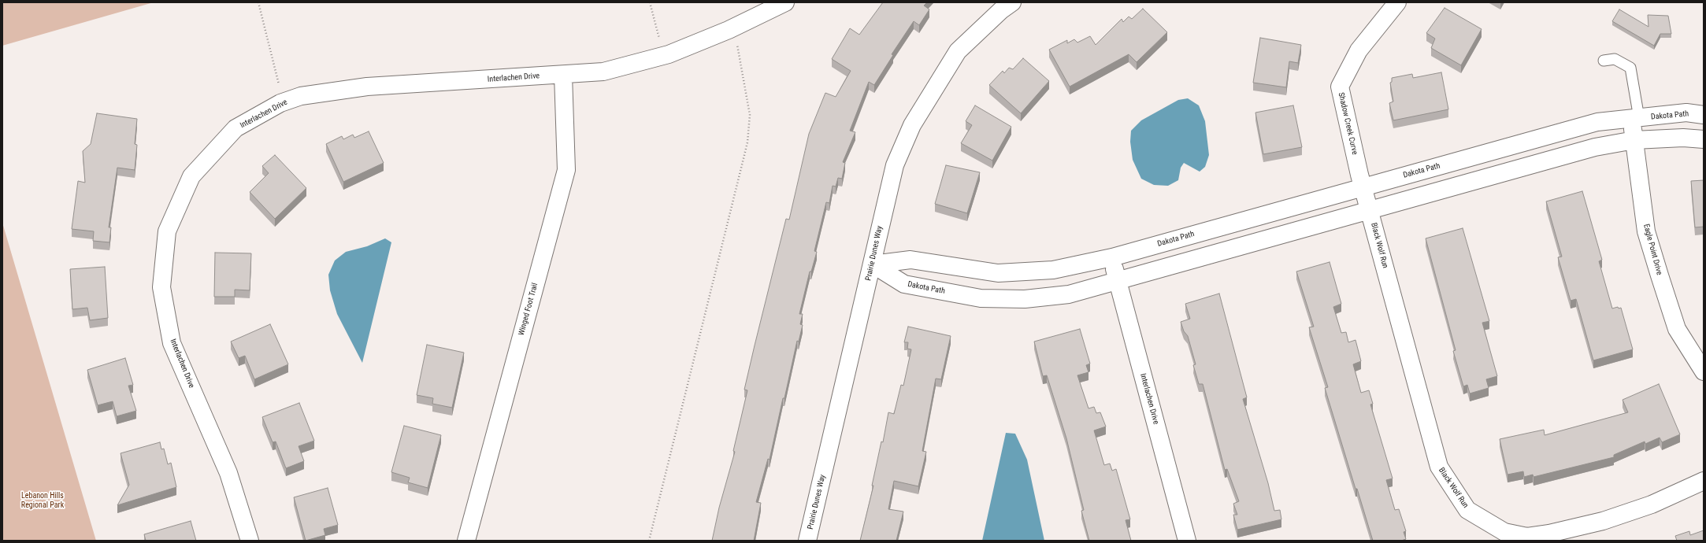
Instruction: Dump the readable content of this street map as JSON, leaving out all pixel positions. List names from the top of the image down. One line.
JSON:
{"streets":{"street":["Interlachen Drive","Dakota Path","Shadow Creek Curve","Black Wolf Run","Eagle Point Drive","Prairie Dunes Way","Winged Foot Trail"]},"crossings":[["Interlachen Drive","Dakota Path"],["Interlachen Drive","Winged Foot Trail"],["Dakota Path","Shadow Creek Curve"],["Dakota Path","Black Wolf Run"],["Dakota Path","Eagle Point Drive"],["Dakota Path","Prairie Dunes Way"],["Shadow Creek Curve","Black Wolf Run"]],"parks":["Lebanon Hills Regional Park"]}
